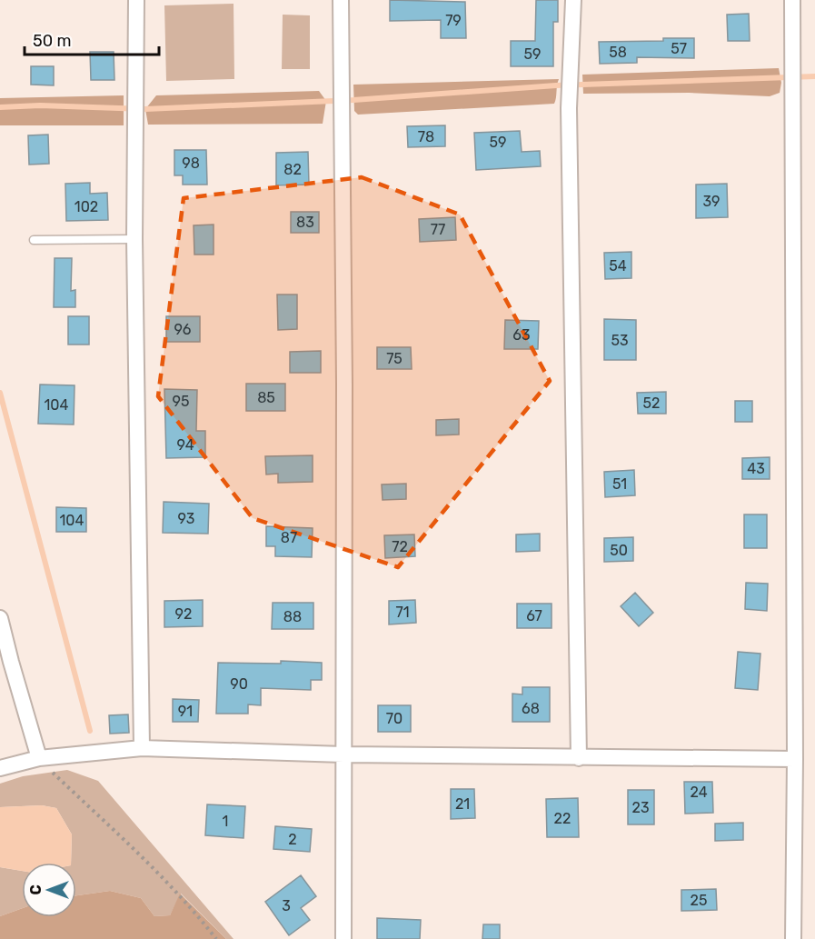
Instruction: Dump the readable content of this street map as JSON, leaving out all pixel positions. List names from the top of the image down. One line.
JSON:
{"house_numbers":["79","57","58","59","78","59","98","82","39","102","83","77","54","96","63","53","75","85","95","52","104","94","43","51","93","104","87","72","50","71","92","67","88","90","68","91","70","24","21","23","22","1","2","25","3"],"scale_bar":"50 m","north":"left"}
